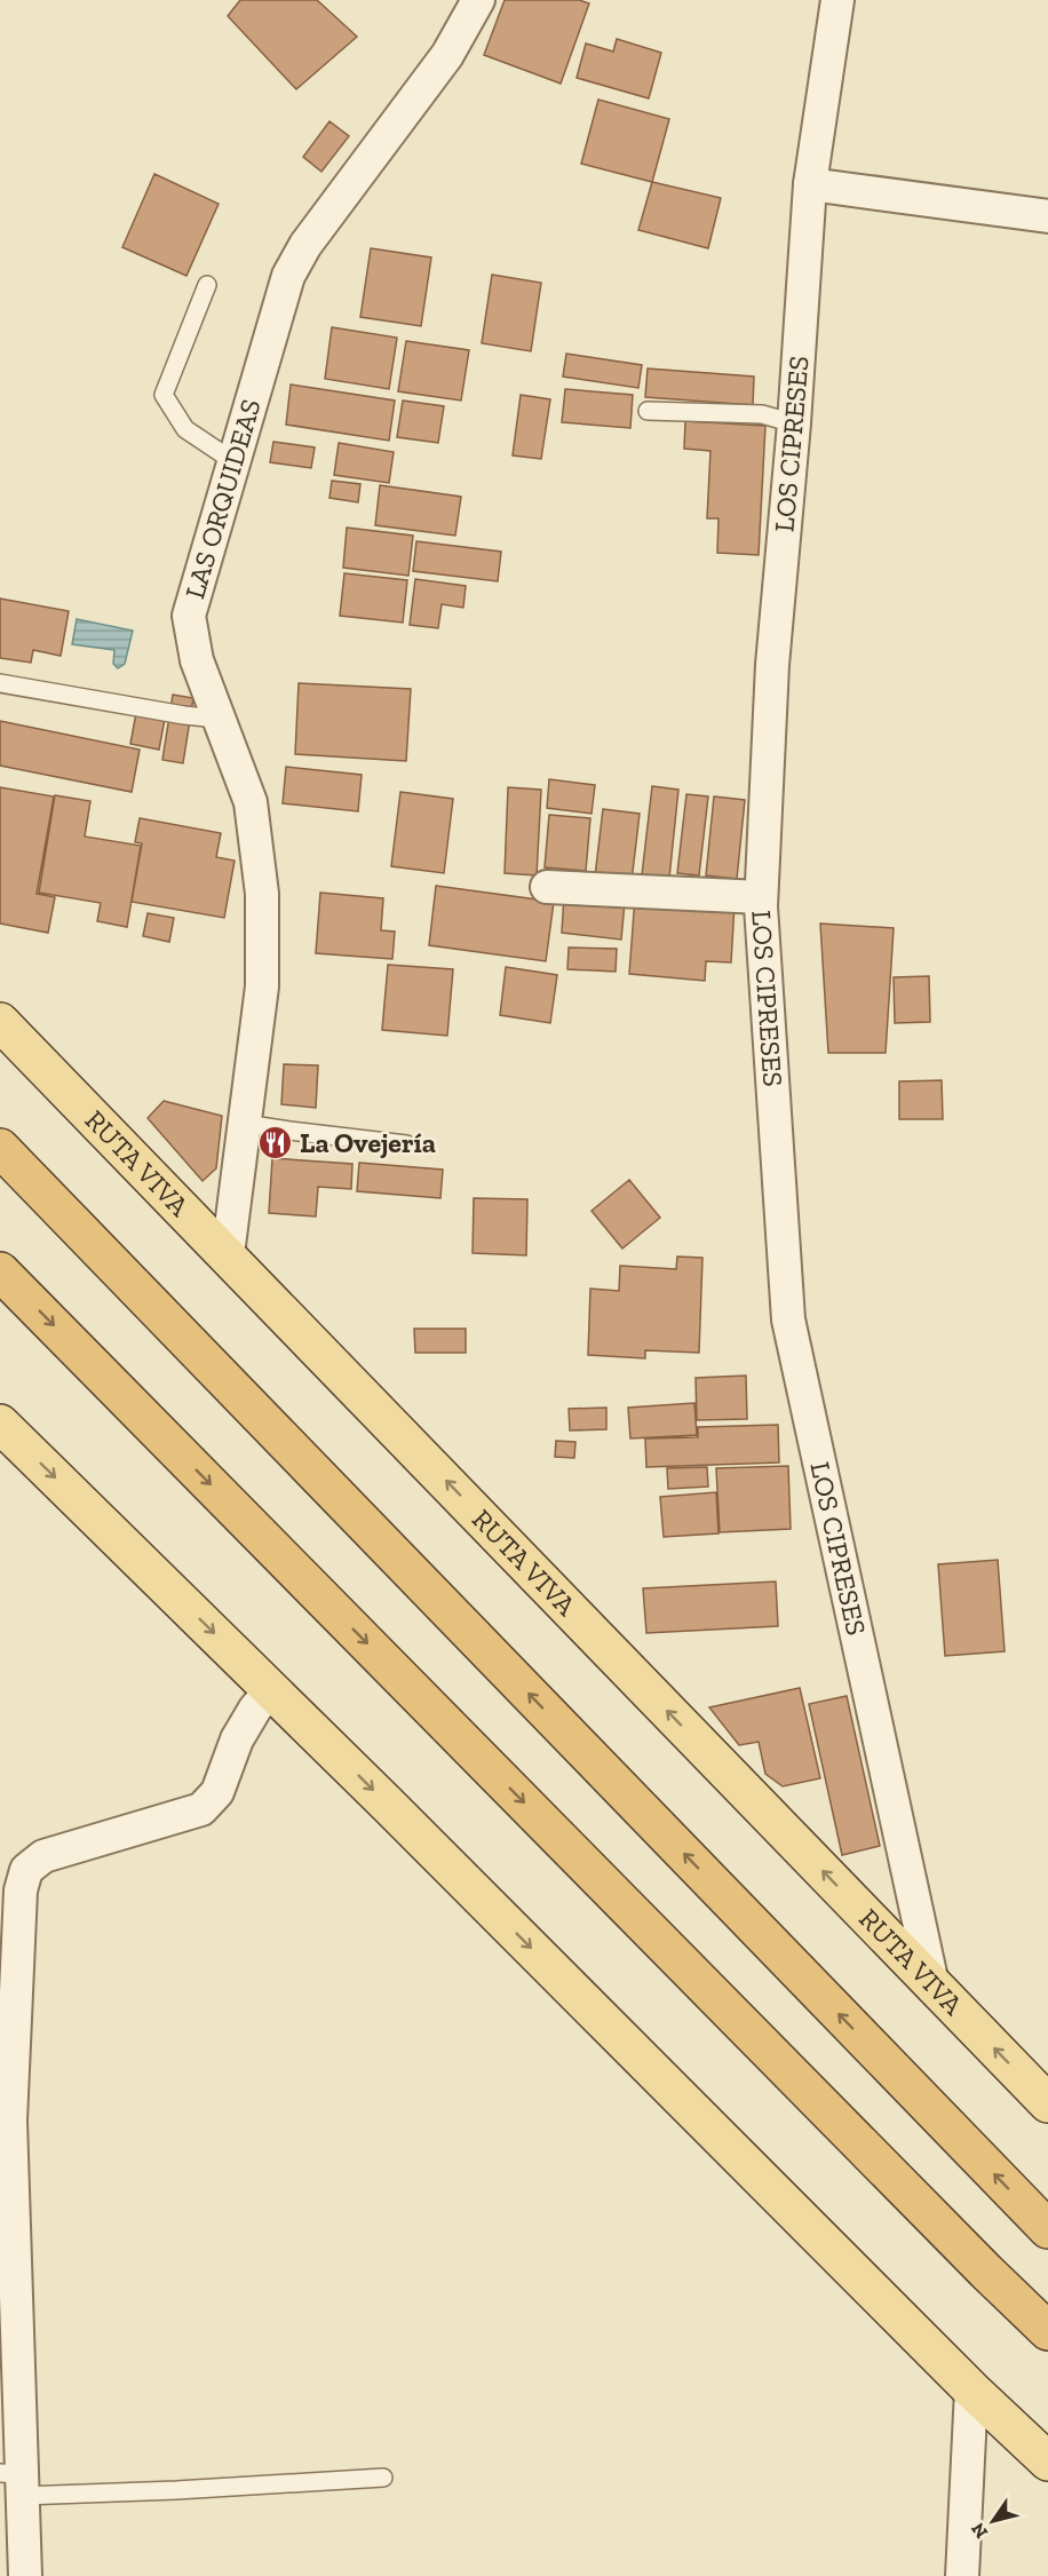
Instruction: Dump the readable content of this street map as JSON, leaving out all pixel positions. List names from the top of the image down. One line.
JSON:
{"streets":{"main road":["RUTA VIVA"],"street":["LOS CIPRESES","LAS ORQUIDEAS"]},"crossings":[["LOS CIPRESES","RUTA VIVA"],["LAS ORQUIDEAS","RUTA VIVA"]],"places":{"restaurant":["La Ovejería"]},"north":"bottom left"}
